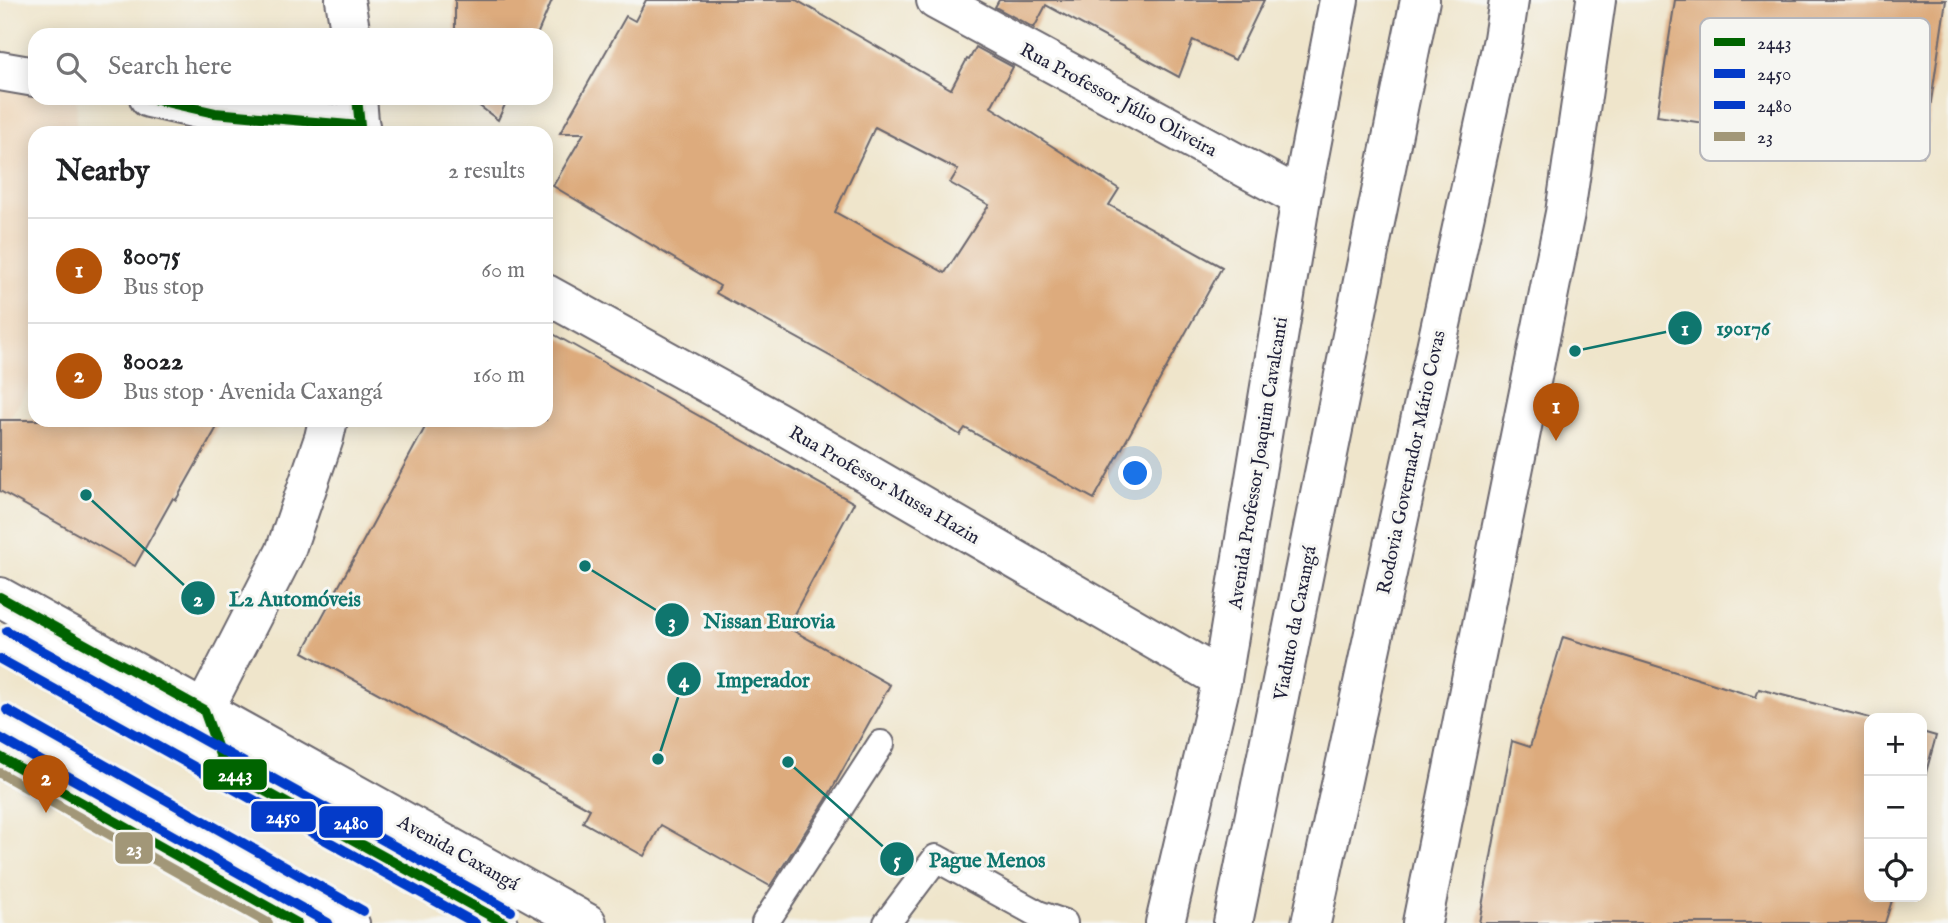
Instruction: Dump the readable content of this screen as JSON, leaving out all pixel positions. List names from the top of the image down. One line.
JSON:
{"streets":{"main road":["Rua Professor Júlio Oliveira","Rodovia Governador Mário Covas","Avenida Professor Joaquim Cavalcanti","Rua Professor Mussa Hazin","Viaduto da Caxangá","Avenida Caxangá"]},"crossings":[["Rua Professor Júlio Oliveira","Avenida Professor Joaquim Cavalcanti"],["Avenida Professor Joaquim Cavalcanti","Rua Professor Mussa Hazin"]],"places":["190176","L2 Automóveis","Nissan Eurovia","Imperador","Pague Menos"],"lines":["transit line 2443","transit line 2480","transit line 2450","transit line 23"],"legend":["2443","2450","2480","23"],"page":{"search":"Search here","heading":["Nearby","2 results"],"list":[{"mark":"1","name":"80075","note":"Bus stop","value":"60 m"},{"mark":"2","name":"80022","note":"Bus stop · Avenida Caxangá","value":"160 m"}],"pins":["1","2"],"map_buttons":["+","−"]}}
